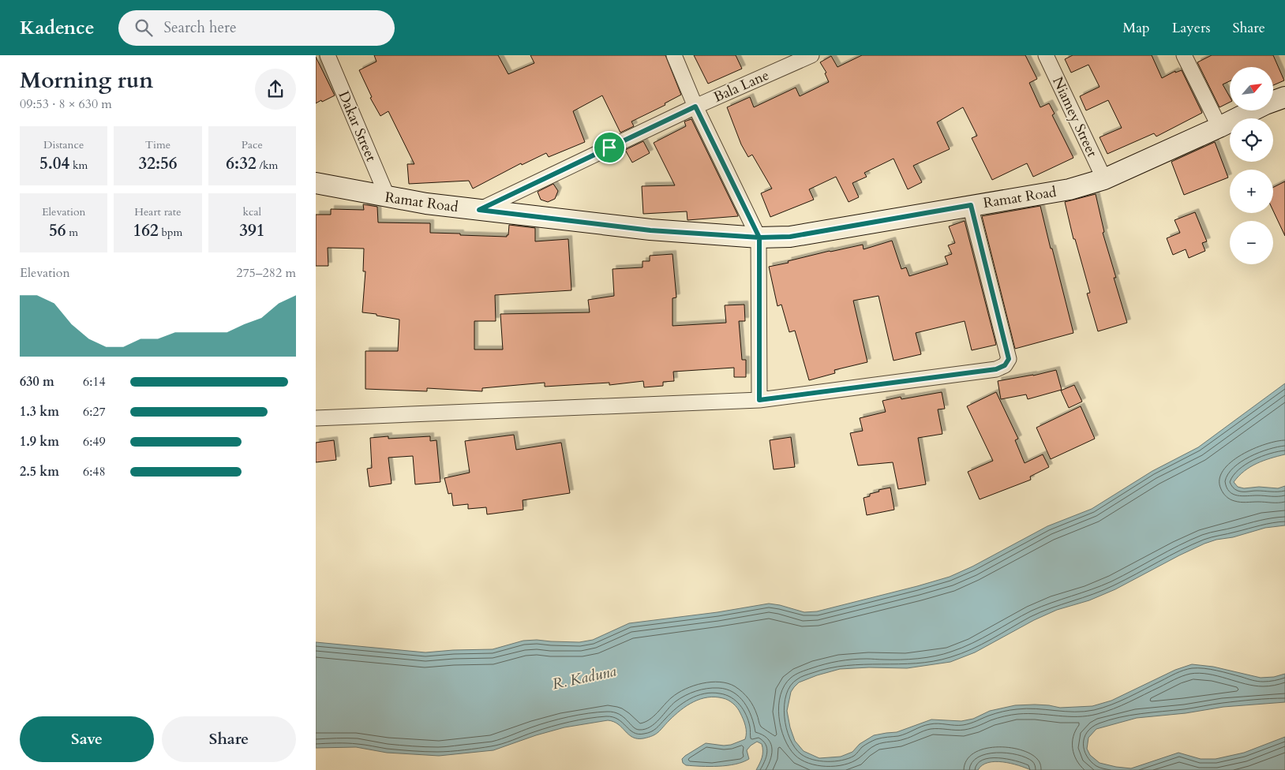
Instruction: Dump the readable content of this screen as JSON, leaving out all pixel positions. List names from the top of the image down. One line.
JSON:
{"streets":{"street":["Bala Lane","Niamey Street","Dakar Street","Ramat Road"]},"crossings":[["Bala Lane","Ramat Road"],["Niamey Street","Ramat Road"],["Dakar Street","Ramat Road"]],"water":["R. Kaduna"],"north":"top right","page":{"header":"Kadence","search":"Search here","nav":["Map","Layers","Share"],"heading":["Morning run","09:53 · 8 × 630 m"],"map_buttons":["+","−"],"stats":[["Distance","5.04 km"],["Time","32:56"],["Pace","6:32 /km"],["Elevation","56 m"],["Heart rate","162 bpm"],["kcal","391"]],"chart":["Elevation","275–282 m"],"list":[{"name":"630 m","note":"6:14"},{"name":"1.3 km","note":"6:27"},{"name":"1.9 km","note":"6:49"},{"name":"2.5 km","note":"6:48"}],"buttons":["Save","Share"]}}
